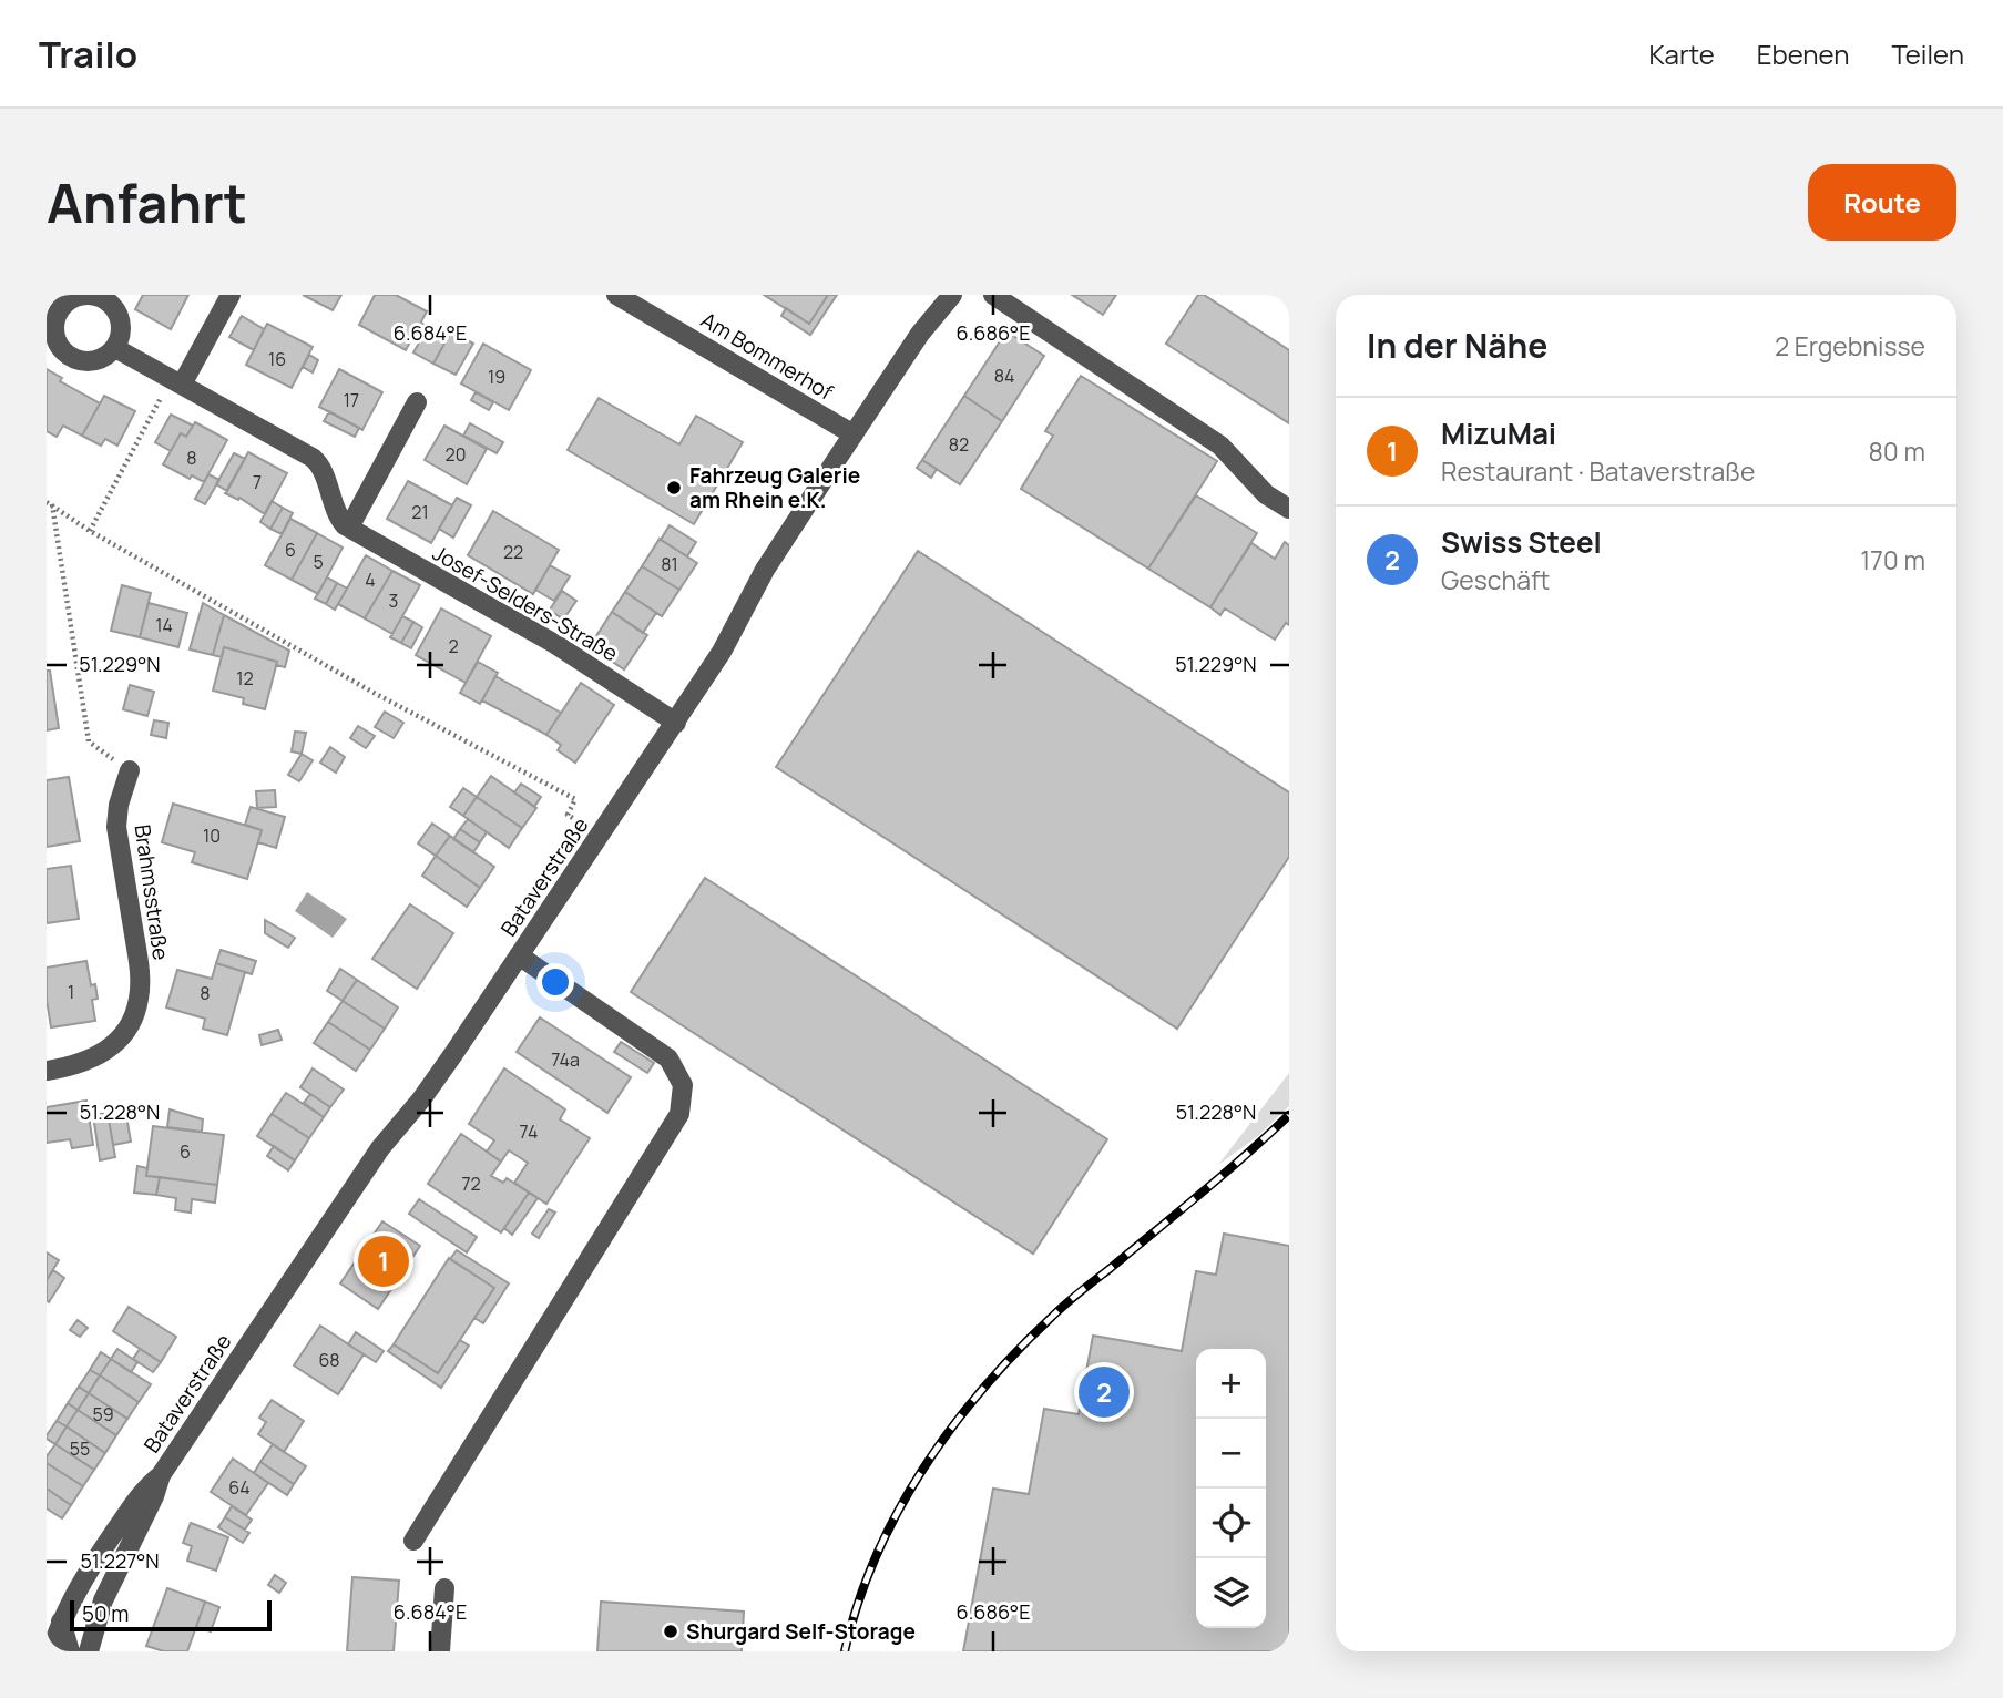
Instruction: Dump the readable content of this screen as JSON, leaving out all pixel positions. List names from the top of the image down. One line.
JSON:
{"streets":{"street":["Am Bommerhof","Josef-Selders-Straße","Bataverstraße","Brahmsstraße"]},"crossings":[["Am Bommerhof","Bataverstraße"],["Josef-Selders-Straße","Bataverstraße"]],"places":["Fahrzeug Galerie am Rhein e.K.","Shurgard Self-Storage"],"house_numbers":["16","84","19","17","82","20","8","7","21","6","22","5","81","4","3","14","2","12","10","1","8","74a","74","6","72","68","59","55","64"],"scale_bar":"50 m","page":{"header":"Trailo","nav":["Karte","Ebenen","Teilen"],"buttons":"Route","title":"Anfahrt","heading":["In der Nähe","2 Ergebnisse"],"list":[{"mark":"1","name":"MizuMai","note":"Restaurant · Bataverstraße","value":"80 m"},{"mark":"2","name":"Swiss Steel","note":"Geschäft","value":"170 m"}],"pins":["1","2"],"map_buttons":["+","−"],"scale":"50 m"},"coordinates":["6.684°E","6.686°E","51.229°N","51.228°N","51.227°N"]}
